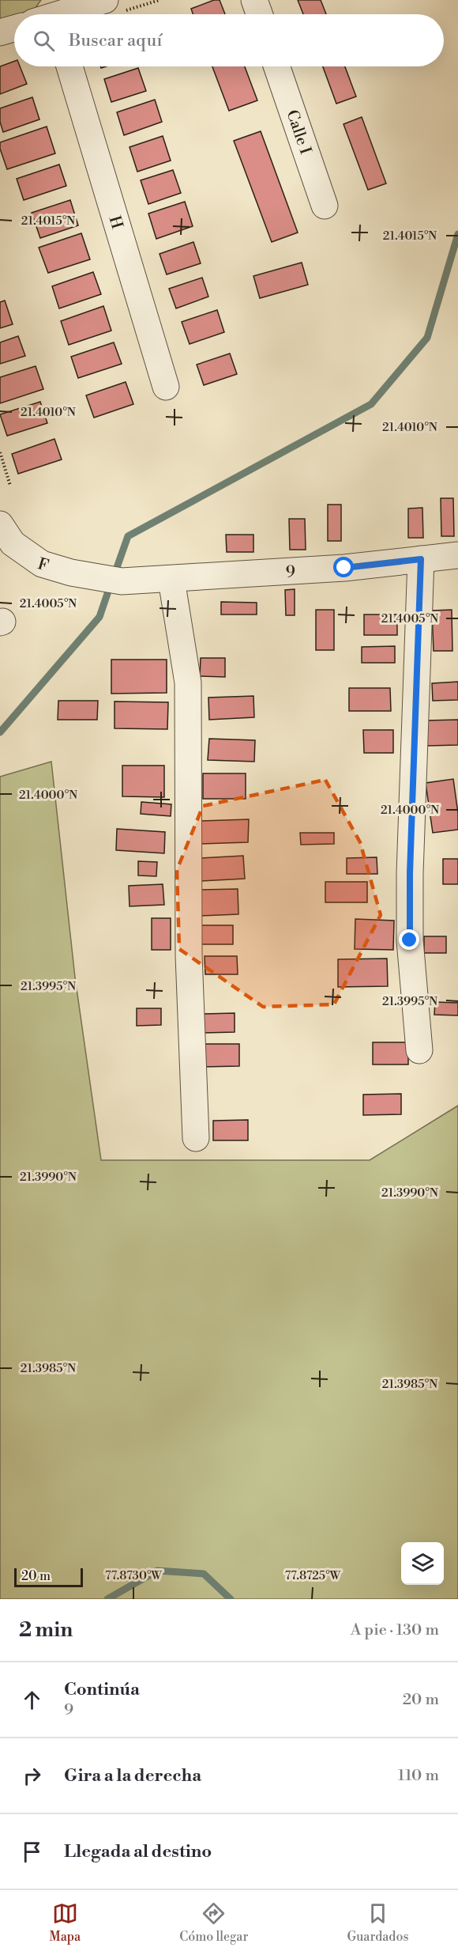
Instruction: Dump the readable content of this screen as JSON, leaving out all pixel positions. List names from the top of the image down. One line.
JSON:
{"streets":{"street":["Calle I","H","F","9"]},"crossings":[["F","9"]],"scale_bar":"20 m","page":{"search":"Buscar aquí","scale":"20 m","heading":["2 min","A pie · 130 m"],"list":[["Continúa","9","20 m"],["Gira a la derecha","110 m"],"Llegada al destino"],"nav":["Mapa","Cómo llegar","Guardados"]},"coordinates":["21.4015°N","21.4010°N","21.4005°N","21.4000°N","21.3995°N","21.3990°N","21.3985°N","77.8730°W","77.8725°W"]}
